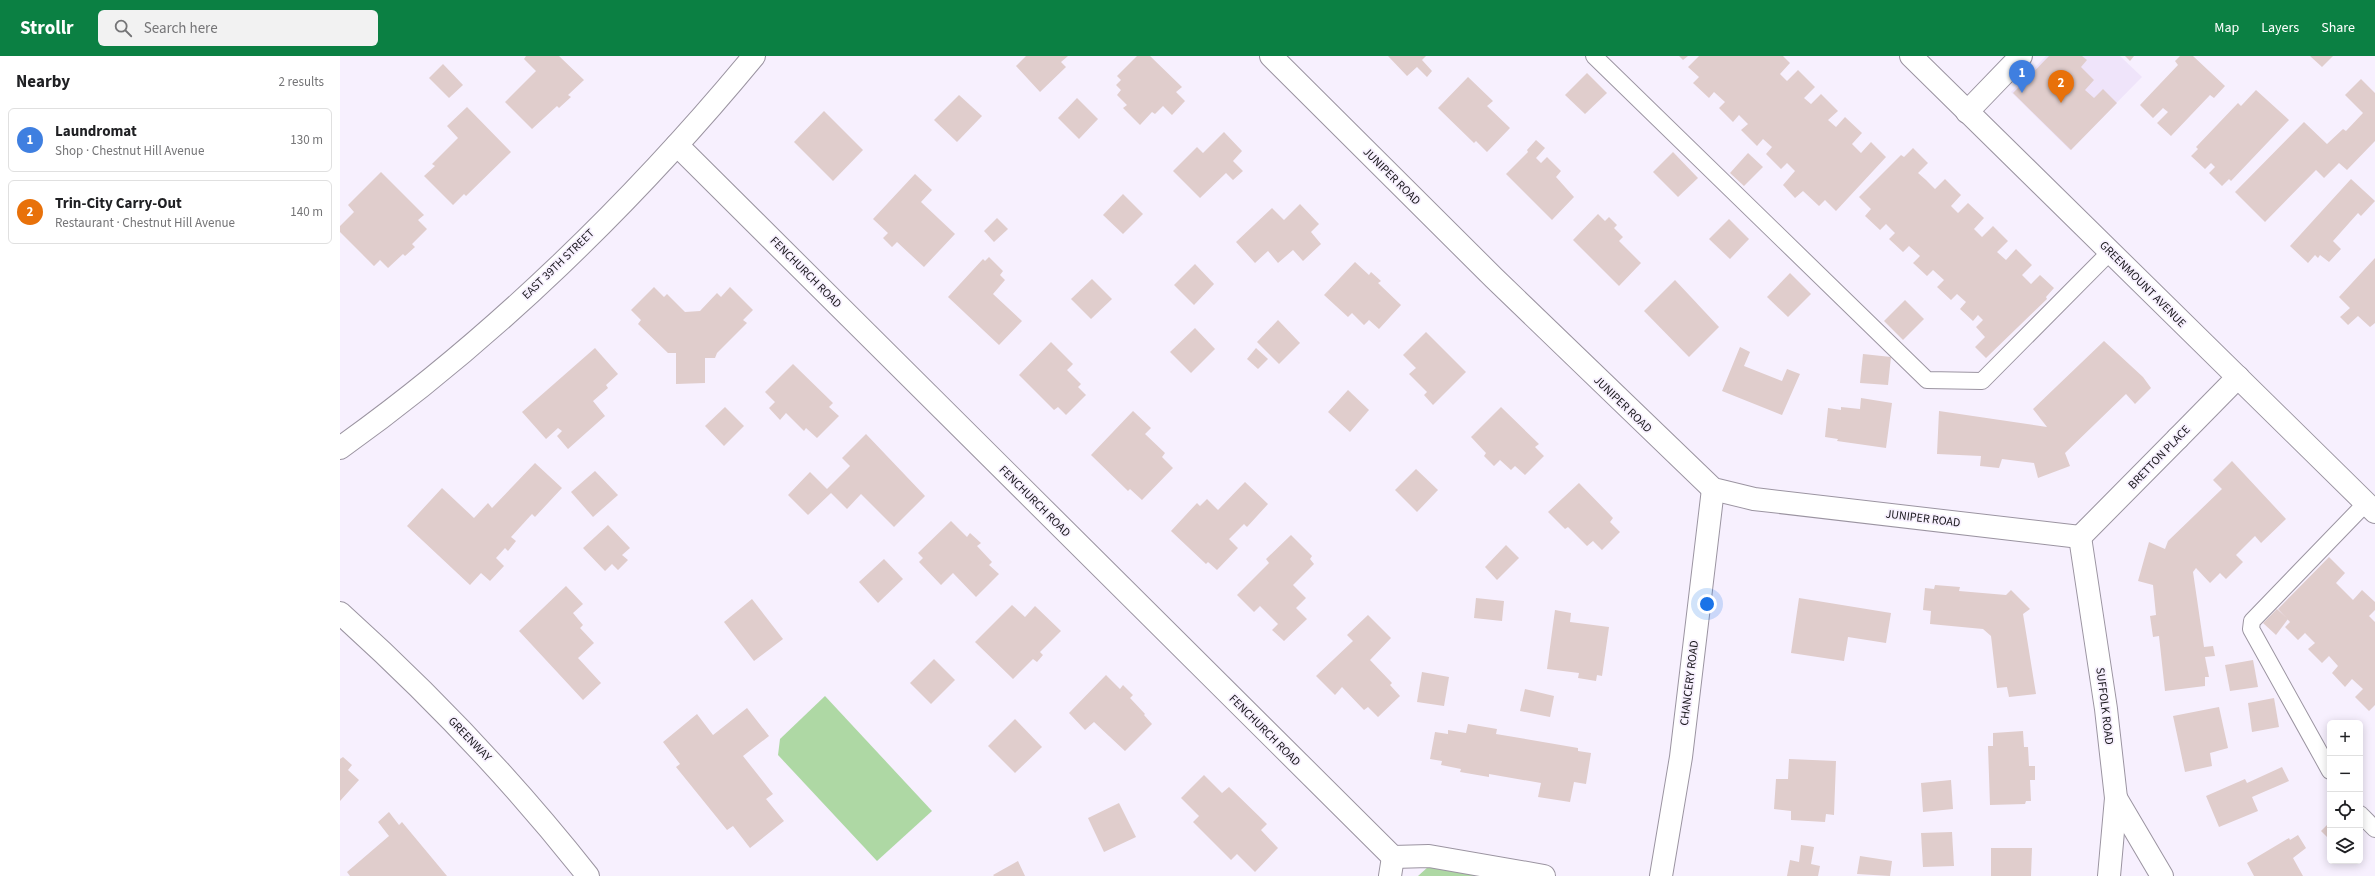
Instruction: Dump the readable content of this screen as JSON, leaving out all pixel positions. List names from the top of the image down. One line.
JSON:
{"streets":{"street":["JUNIPER ROAD","EAST 39TH STREET","FENCHURCH ROAD","GREENMOUNT AVENUE","BRETTON PLACE","CHANCERY ROAD","SUFFOLK ROAD","GREENWAY"]},"crossings":[["JUNIPER ROAD","BRETTON PLACE"],["JUNIPER ROAD","CHANCERY ROAD"],["JUNIPER ROAD","SUFFOLK ROAD"],["EAST 39TH STREET","FENCHURCH ROAD"],["GREENMOUNT AVENUE","BRETTON PLACE"],["BRETTON PLACE","SUFFOLK ROAD"]],"page":{"header":"Strollr","search":"Search here","nav":["Map","Layers","Share"],"heading":["Nearby","2 results"],"pins":["1","2"],"list":[{"mark":"1","name":"Laundromat","note":"Shop · Chestnut Hill Avenue","value":"130 m"},{"mark":"2","name":"Trin-City Carry-Out","note":"Restaurant · Chestnut Hill Avenue","value":"140 m"}],"map_buttons":["+","−"]}}
